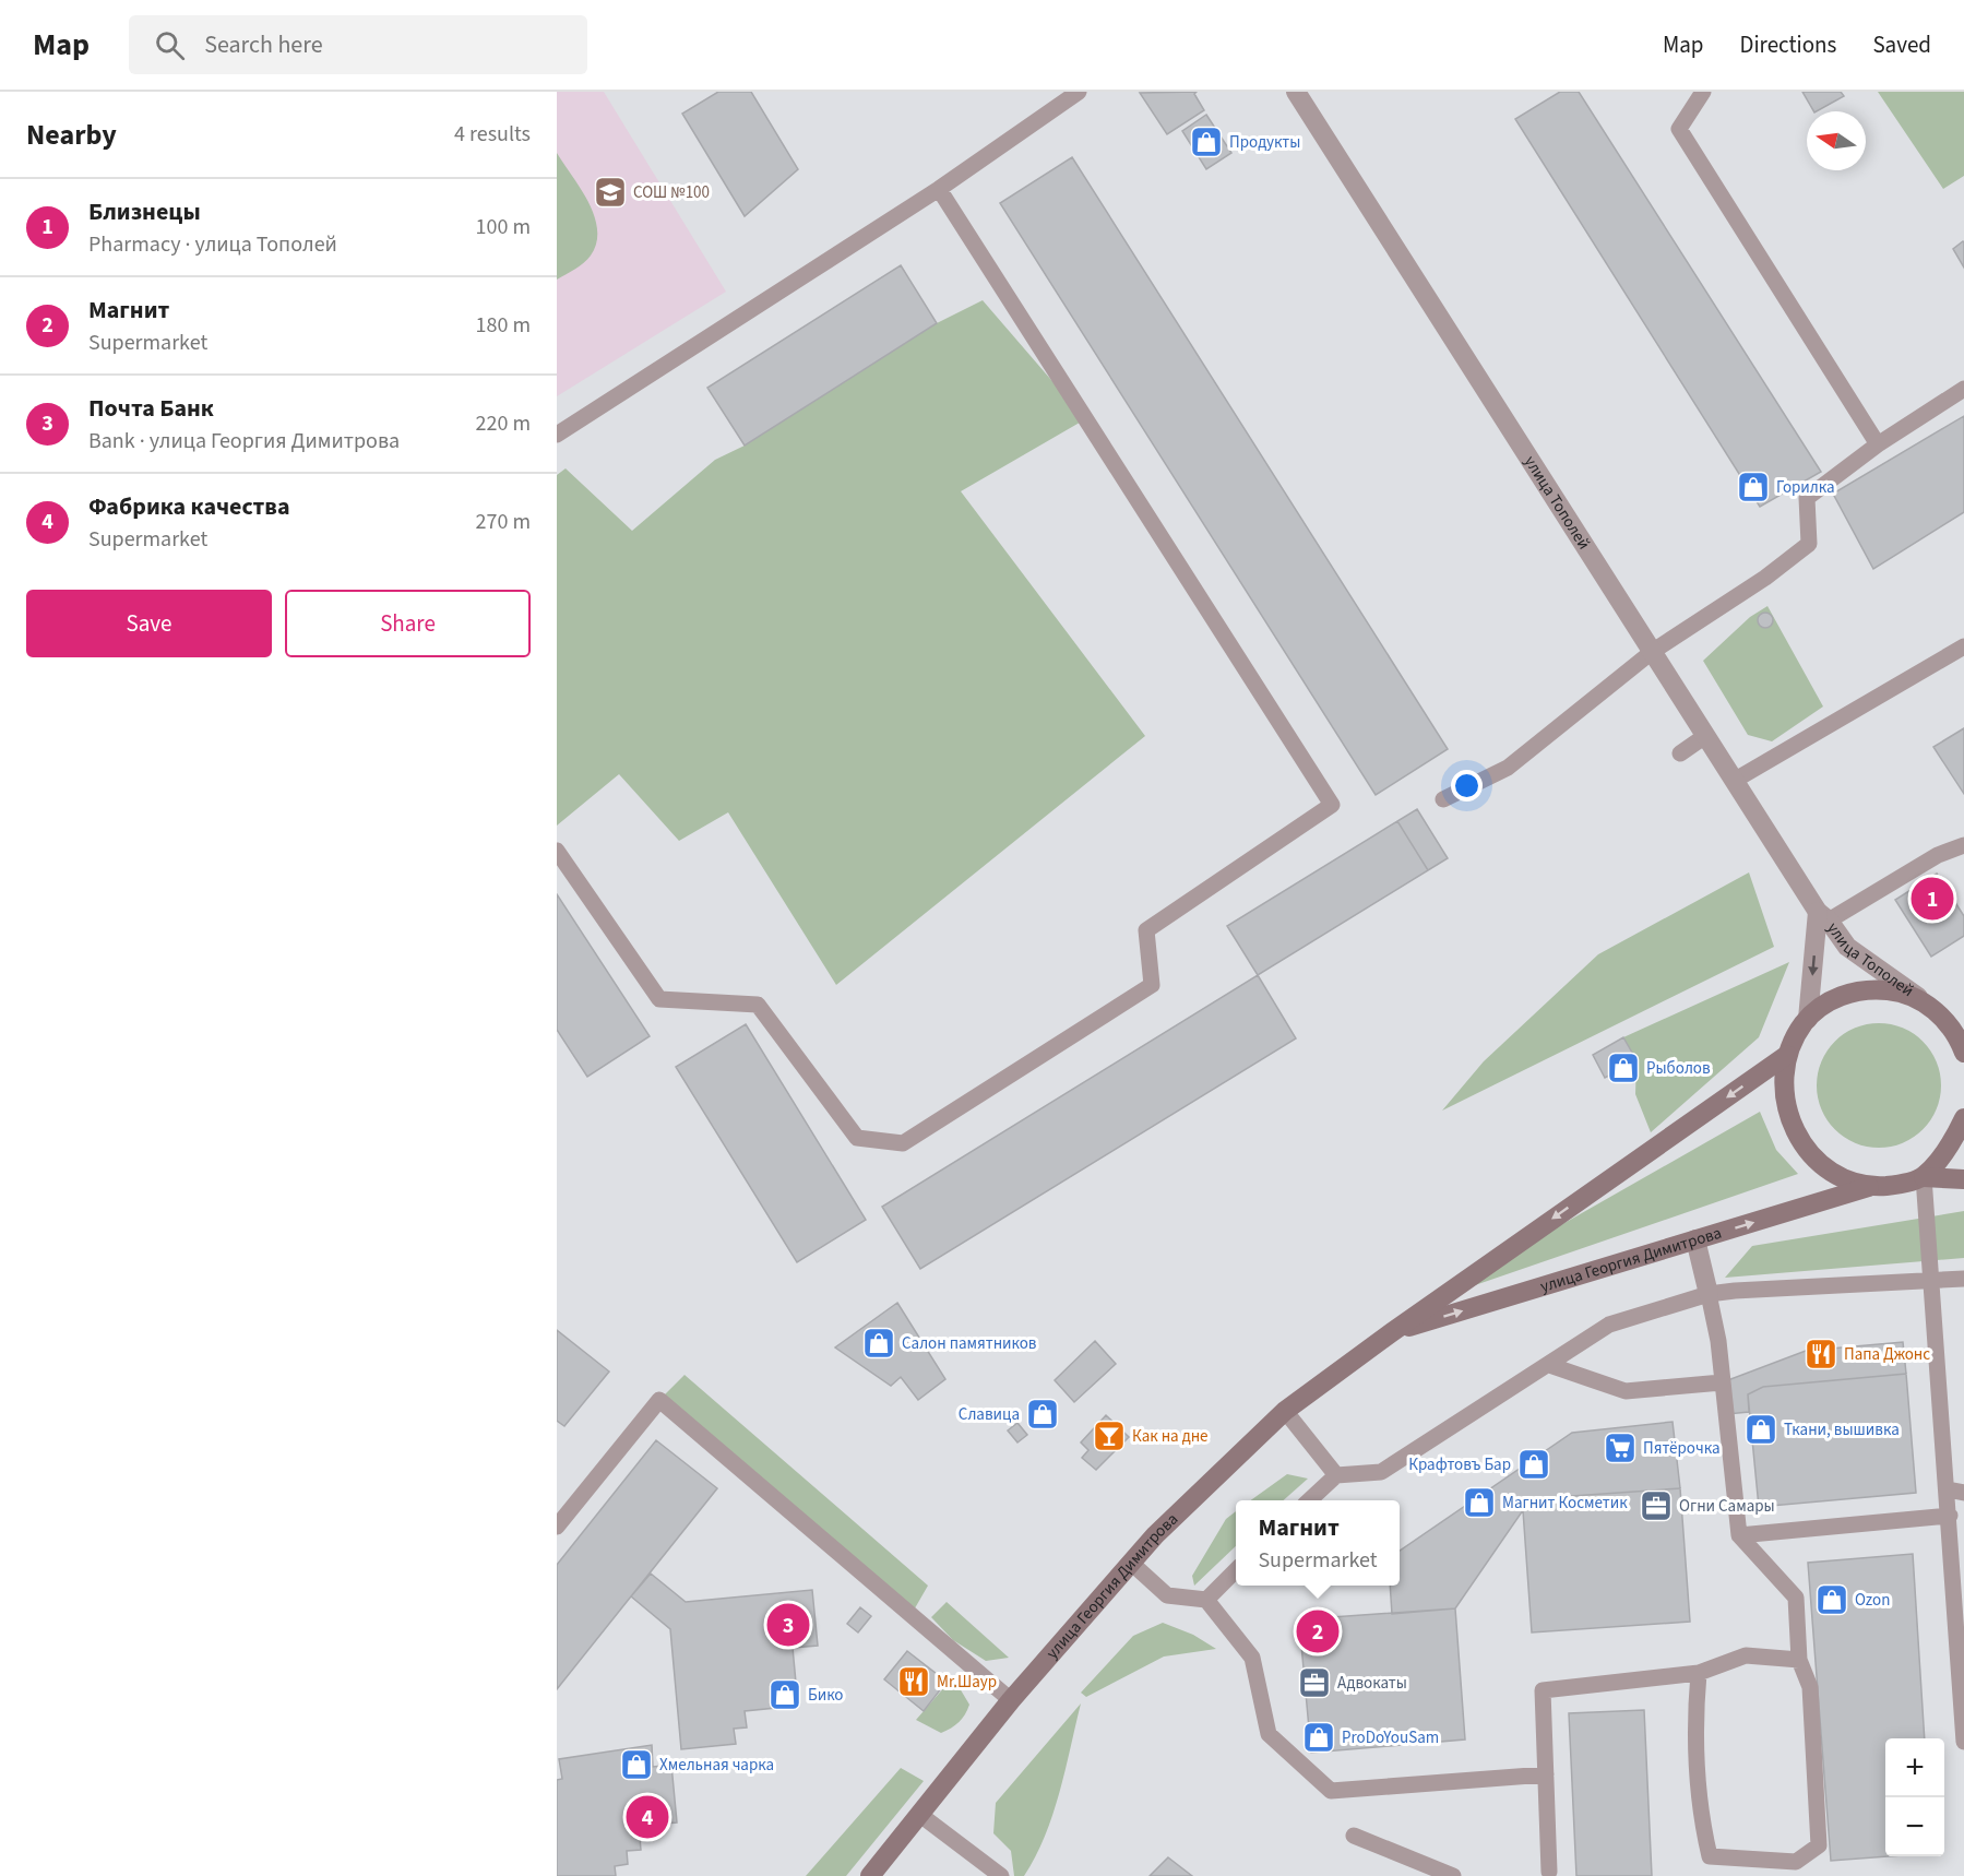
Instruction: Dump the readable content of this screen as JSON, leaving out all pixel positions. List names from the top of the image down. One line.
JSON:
{"streets":{"main road":["улица Георгия Димитрова"],"street":["улица Тополей"]},"places":{"shop":["Продукты","Горилка","Рыболов","Салон памятников","Славица","Ткани, вышивка","Крафтовъ Бар","Магнит Косметик","Ozon","Бико","ProDoYouSam","Хмельная чарка"],"school or university":["СОШ №100"],"restaurant":["Папа Джонс","Mr.Шаур"],"bar":["Как на дне"],"supermarket":["Пятёрочка"],"office":["Огни Самары","Адвокаты"]},"north":"left","page":{"header":"Map","search":"Search here","nav":["Map","Directions","Saved"],"heading":["Nearby","4 results"],"list":[{"mark":"1","name":"Близнецы","note":"Pharmacy · улица Тополей","value":"100 m"},{"mark":"2","name":"Магнит","note":"Supermarket","value":"180 m"},{"mark":"3","name":"Почта Банк","note":"Bank · улица Георгия Димитрова","value":"220 m"},{"mark":"4","name":"Фабрика качества","note":"Supermarket","value":"270 m"}],"buttons":["Save","Share"],"pins":["1","3","2","4"],"popup":["Магнит","Supermarket"],"map_buttons":["+","−"]}}
